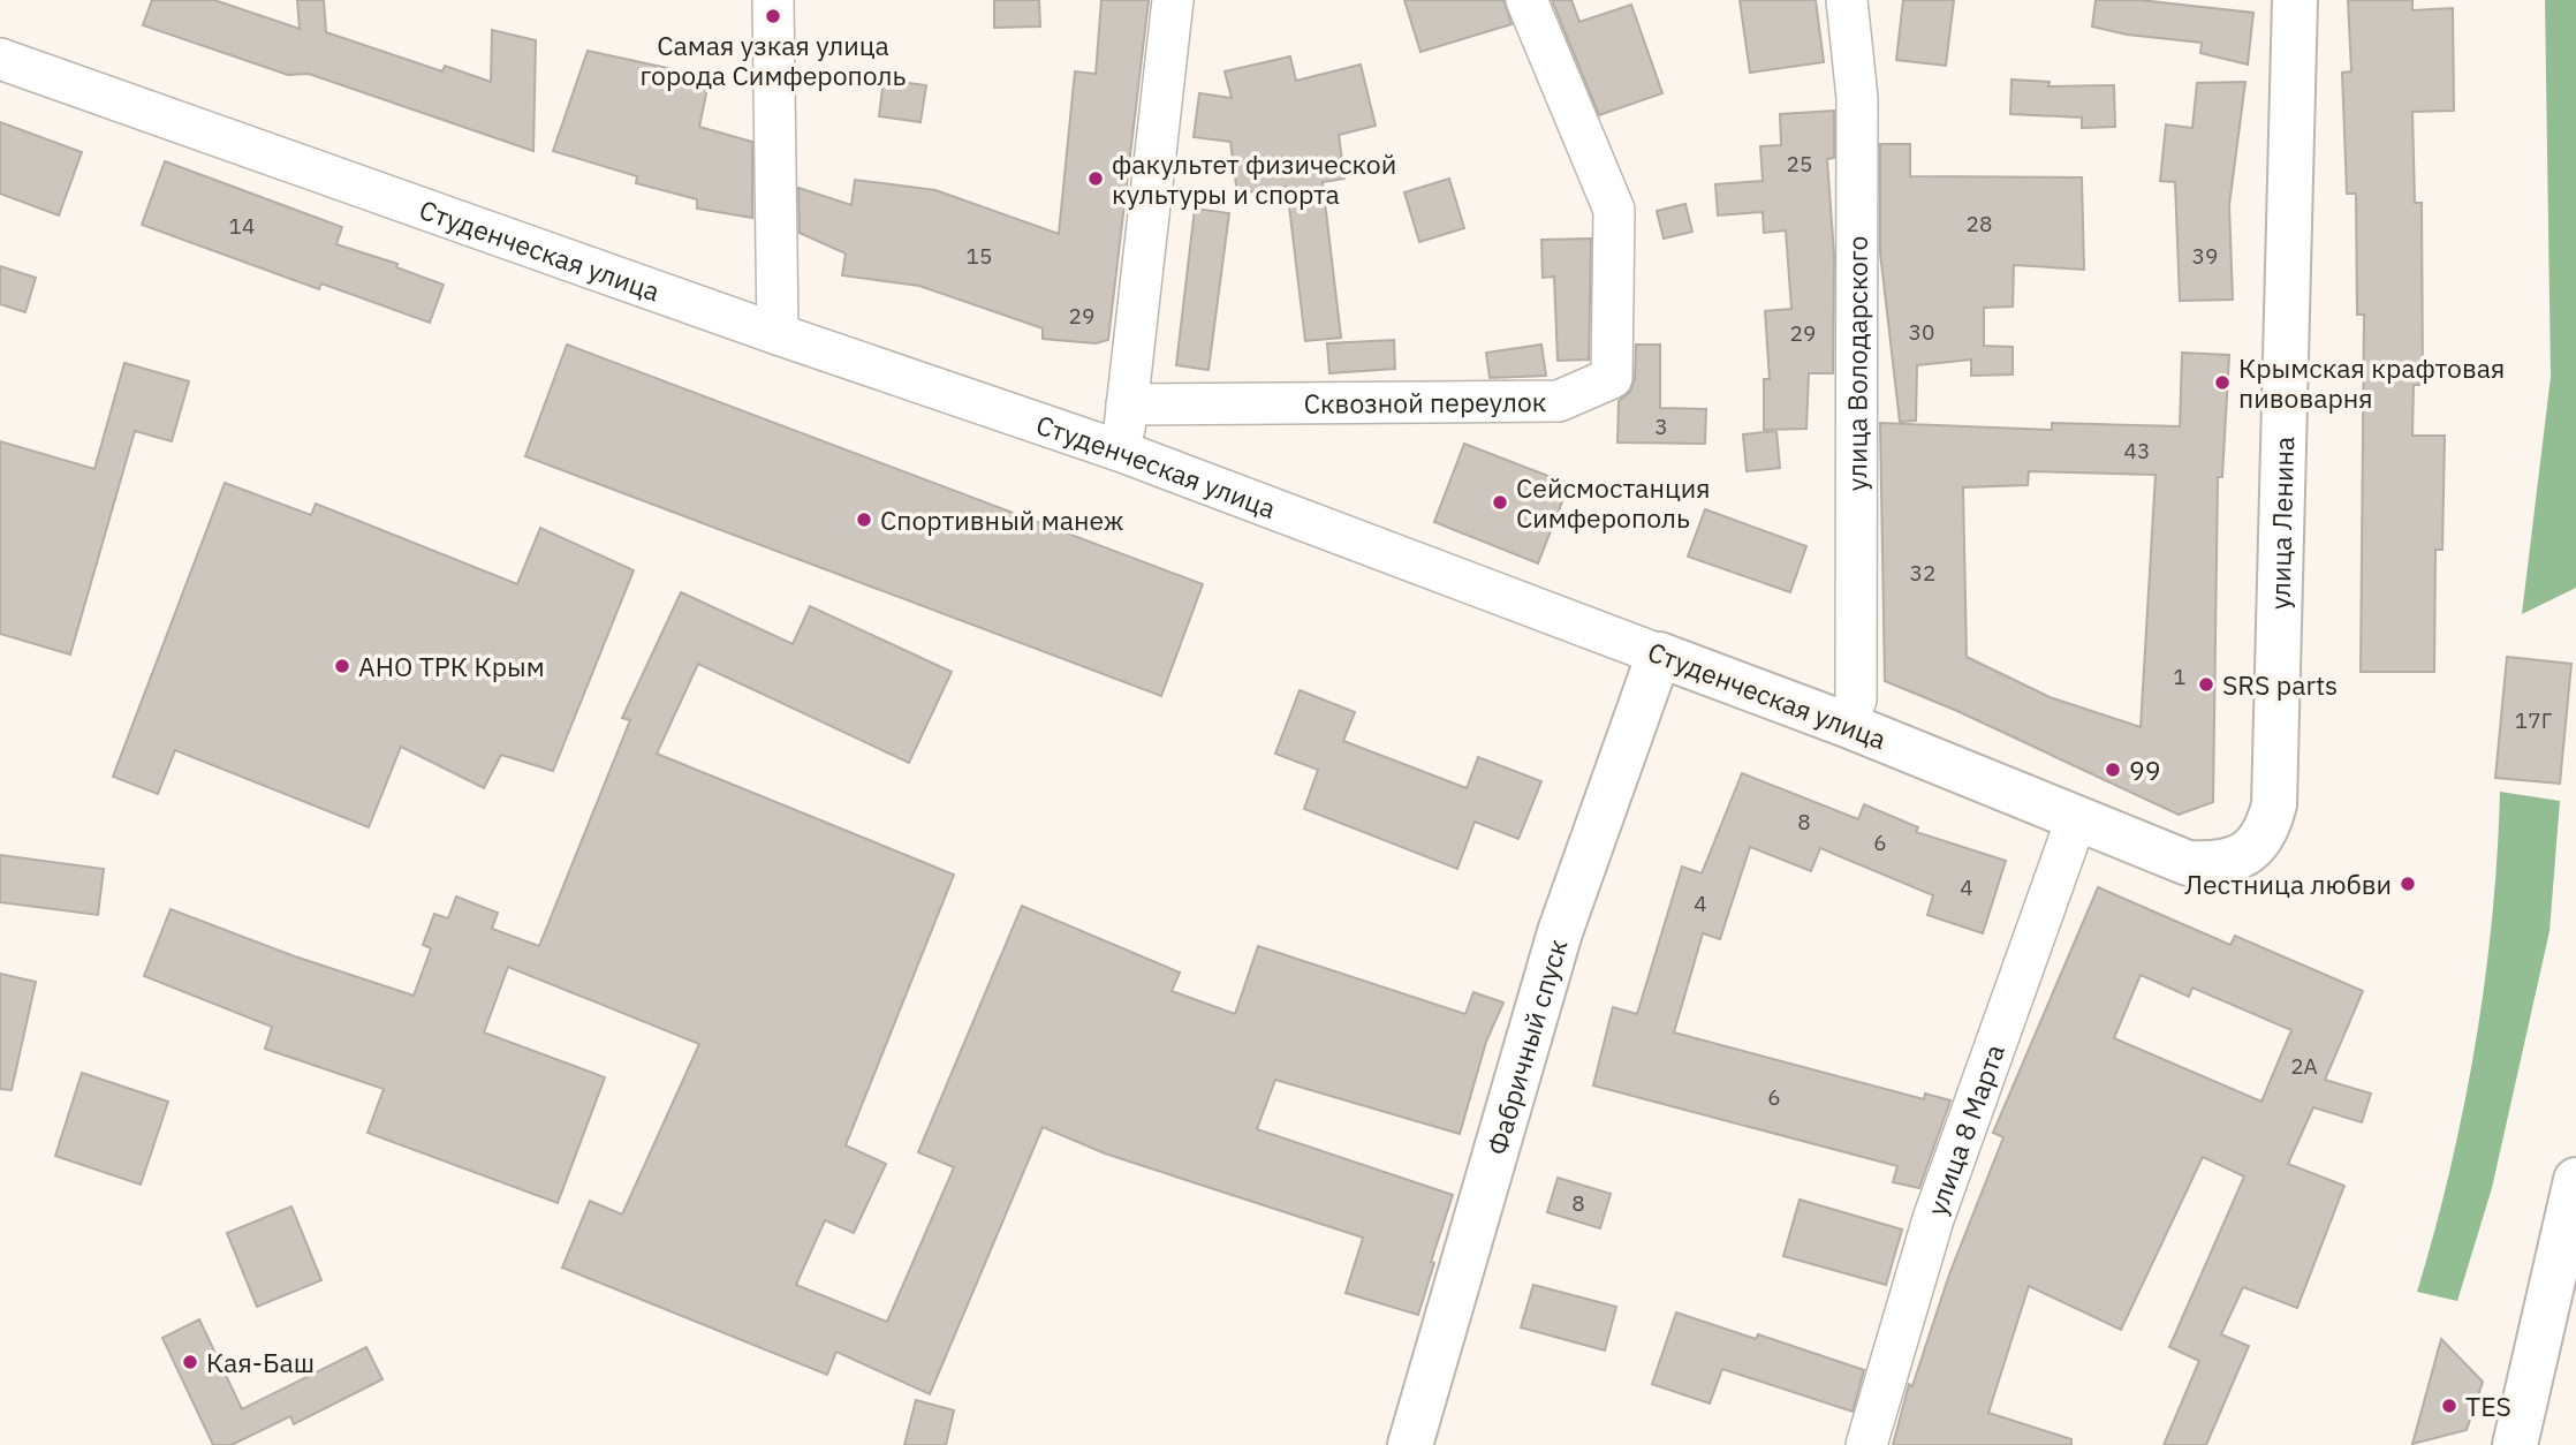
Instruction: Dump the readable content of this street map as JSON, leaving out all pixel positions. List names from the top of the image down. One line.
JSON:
{"streets":{"main road":["Студенческая улица","улица Ленина","Фабричный спуск"],"street":["улица Володарского","Сквозной переулок","улица 8 Марта"]},"crossings":[["Студенческая улица","улица Володарского"],["Студенческая улица","улица Ленина"],["Студенческая улица","Фабричный спуск"],["Студенческая улица","улица 8 Марта"]],"places":["Самая узкая улица города Симферополь","факультет физической культуры и спорта","Крымская крафтовая пивоварня","Сейсмостанция Симферополь","Спортивный манеж","АНО ТРК Крым","SRS parts","99","Лестница любви","Кая-Баш","TES"],"house_numbers":["25","28","14","15","39","29","30","29","3","43","32","1","17Г","8","6","4","4","2А","6","8"]}
